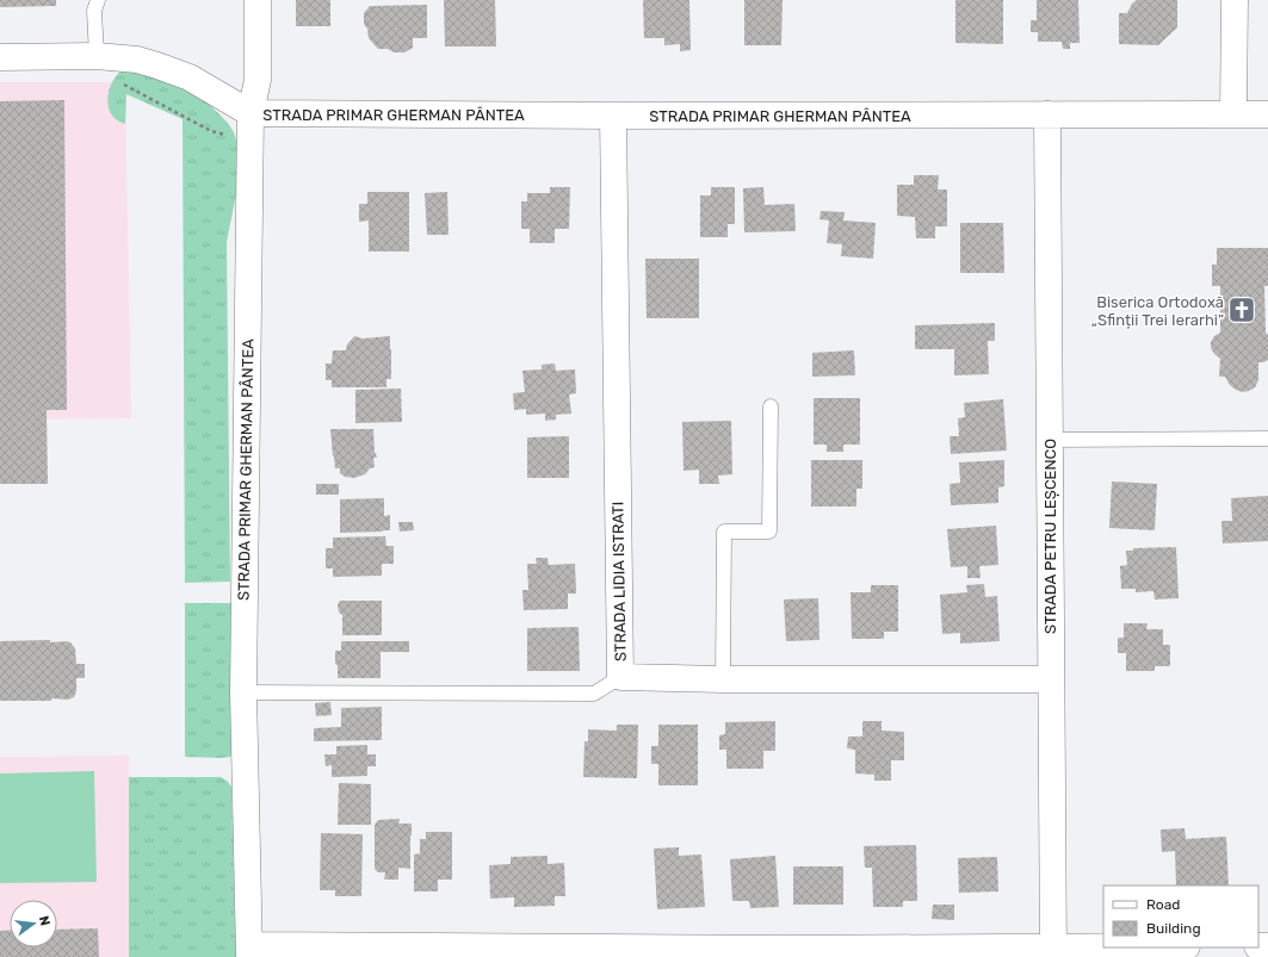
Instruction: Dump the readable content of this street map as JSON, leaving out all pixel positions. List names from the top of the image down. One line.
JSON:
{"streets":{"street":["STRADA PRIMAR GHERMAN PÂNTEA","STRADA PETRU LEȘCENCO","STRADA LIDIA ISTRATI"]},"crossings":[["STRADA PRIMAR GHERMAN PÂNTEA","STRADA PETRU LEȘCENCO"],["STRADA PRIMAR GHERMAN PÂNTEA","STRADA LIDIA ISTRATI"],["STRADA PETRU LEȘCENCO","STRADA LIDIA ISTRATI"]],"places":{"church":["Biserica Ortodoxă „Sfinții Trei Ierarhi”"]},"legend":["Road","Building"],"north":"right"}
